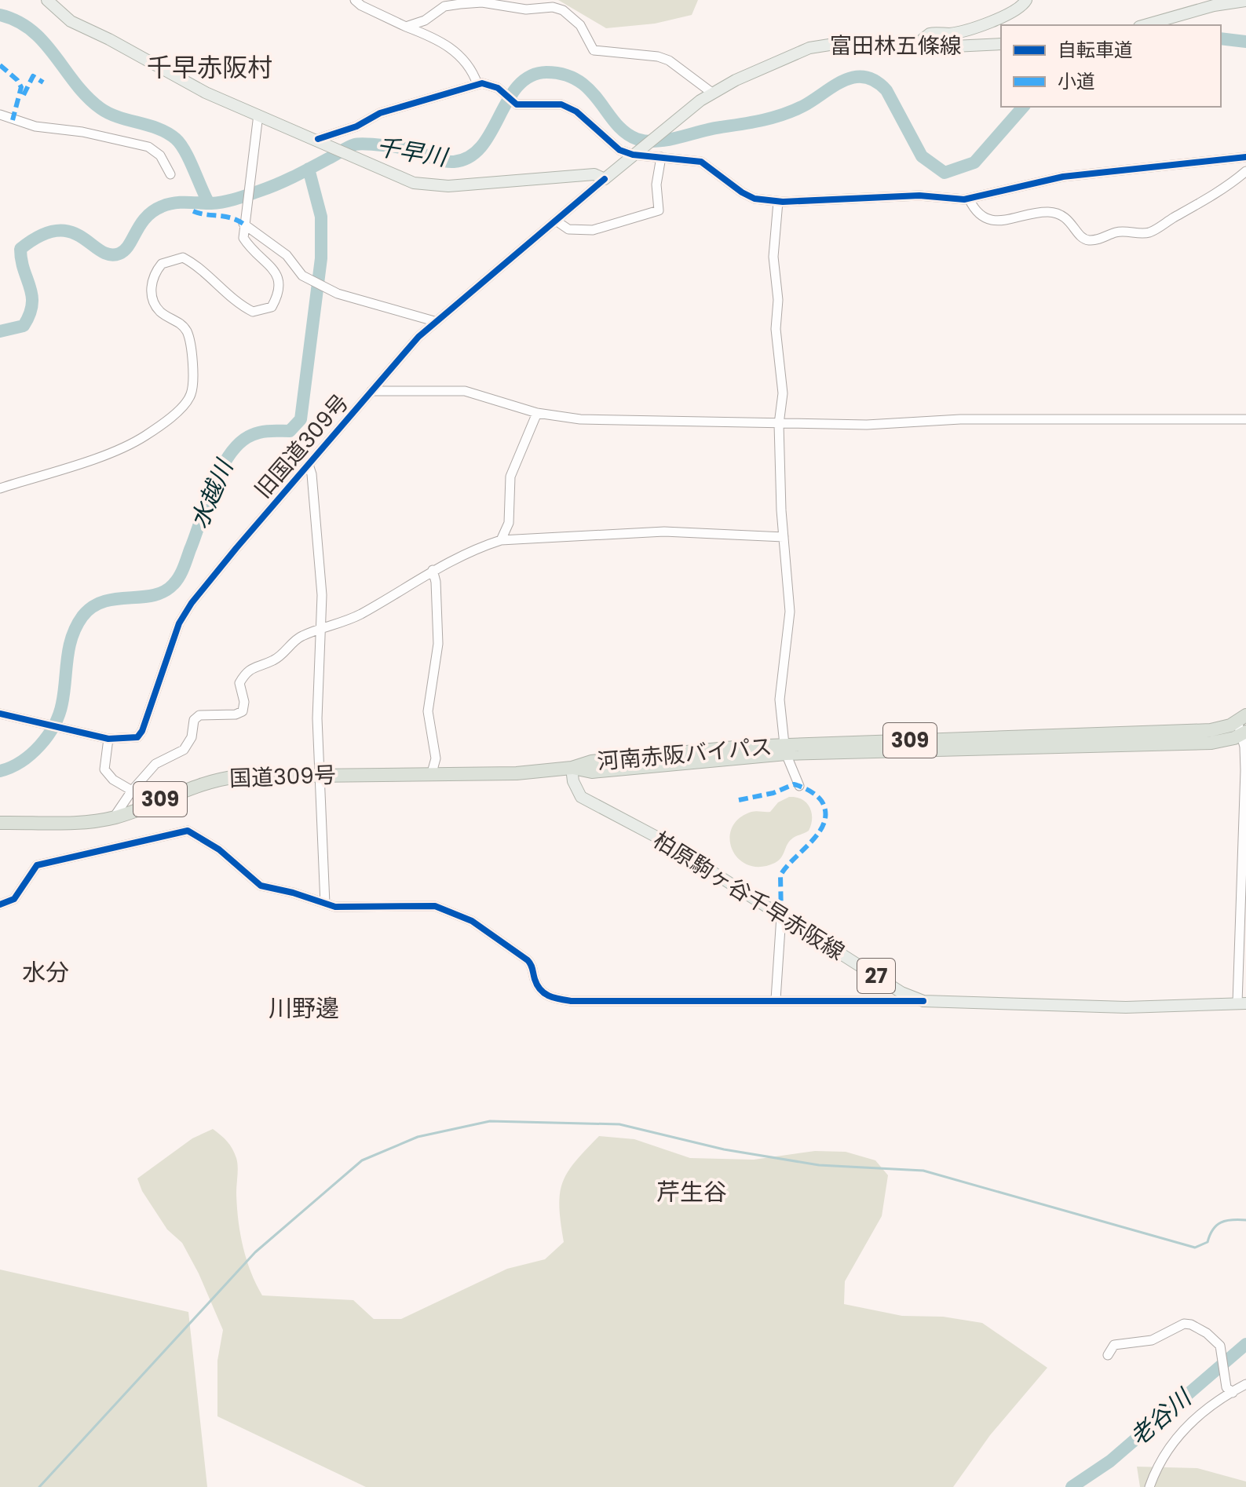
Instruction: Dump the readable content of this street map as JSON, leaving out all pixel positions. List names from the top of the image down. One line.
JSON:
{"streets":{"highway":["309","河南赤阪バイパス","国道309号"],"main road":["富田林五條線","柏原駒ヶ谷千早赤阪線","27"],"street":["旧国道309号"]},"crossings":[["富田林五條線","旧国道309号"],["河南赤阪バイパス","国道309号"],["河南赤阪バイパス","柏原駒ヶ谷千早赤阪線"],["国道309号","柏原駒ヶ谷千早赤阪線"]],"districts":["千早赤阪村","水分","川野邊","芹生谷"],"water":["千早川","水越川","老谷川"],"legend":["自転車道","小道"]}
